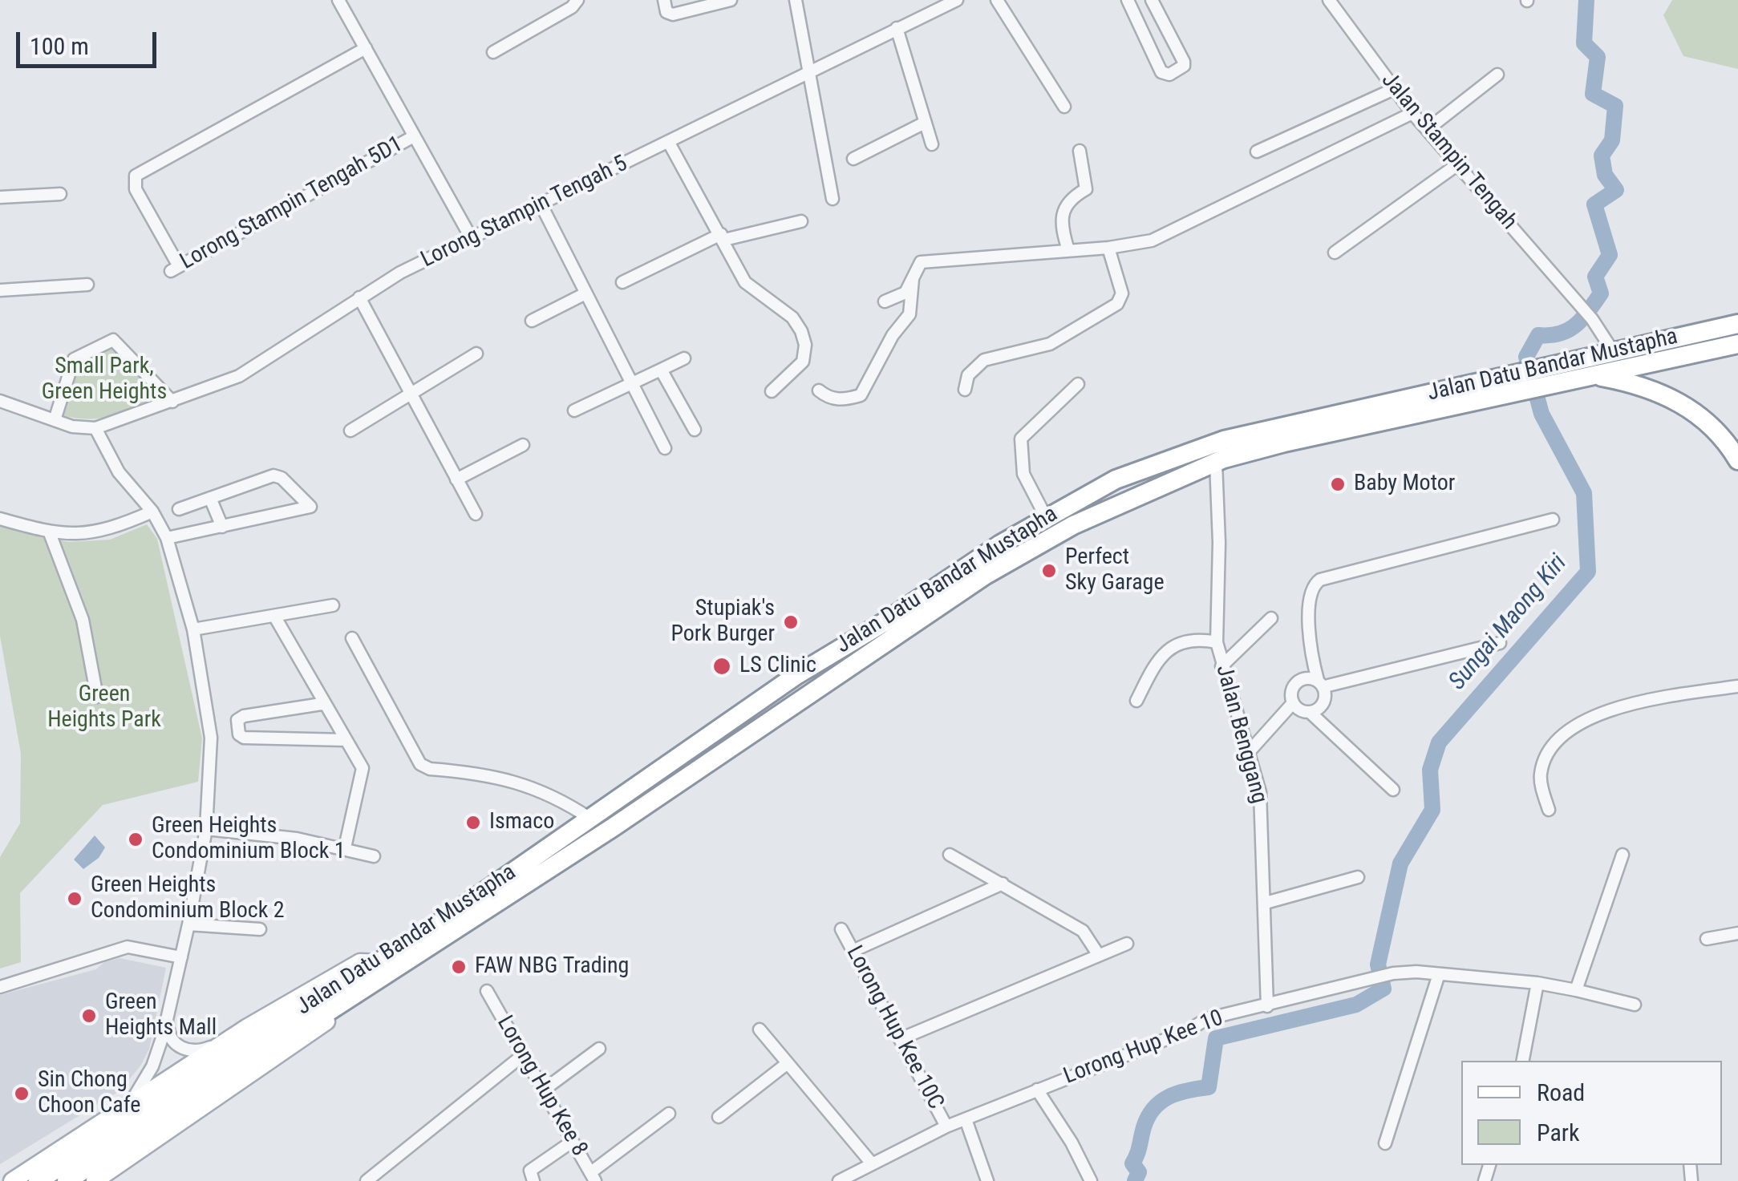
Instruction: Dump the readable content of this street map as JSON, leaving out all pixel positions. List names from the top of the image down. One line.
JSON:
{"streets":{"highway":["Jalan Datu Bandar Mustapha"],"street":["Jalan Stampin Tengah","Lorong Stampin Tengah 5D1","Lorong Stampin Tengah 5","Jalan Benggang","Lorong Hup Kee 10C","Lorong Hup Kee 10","Lorong Hup Kee 8"]},"crossings":[["Jalan Stampin Tengah","Jalan Datu Bandar Mustapha"],["Jalan Datu Bandar Mustapha","Jalan Benggang"],["Jalan Benggang","Lorong Hup Kee 10"],["Lorong Hup Kee 10C","Lorong Hup Kee 10"]],"water":["Sungai Maong Kiri"],"parks":["Small Park, Green Heights","Green Heights Park"],"places":["Baby Motor","Perfect Sky Garage","Stupiak's Pork Burger","LS Clinic","Ismaco","Green Heights Condominium Block 1","Green Heights Condominium Block 2","FAW NBG Trading","Green Heights Mall","Sin Chong Choon Cafe"],"legend":["Road","Park"],"scale_bar":"100 m"}
